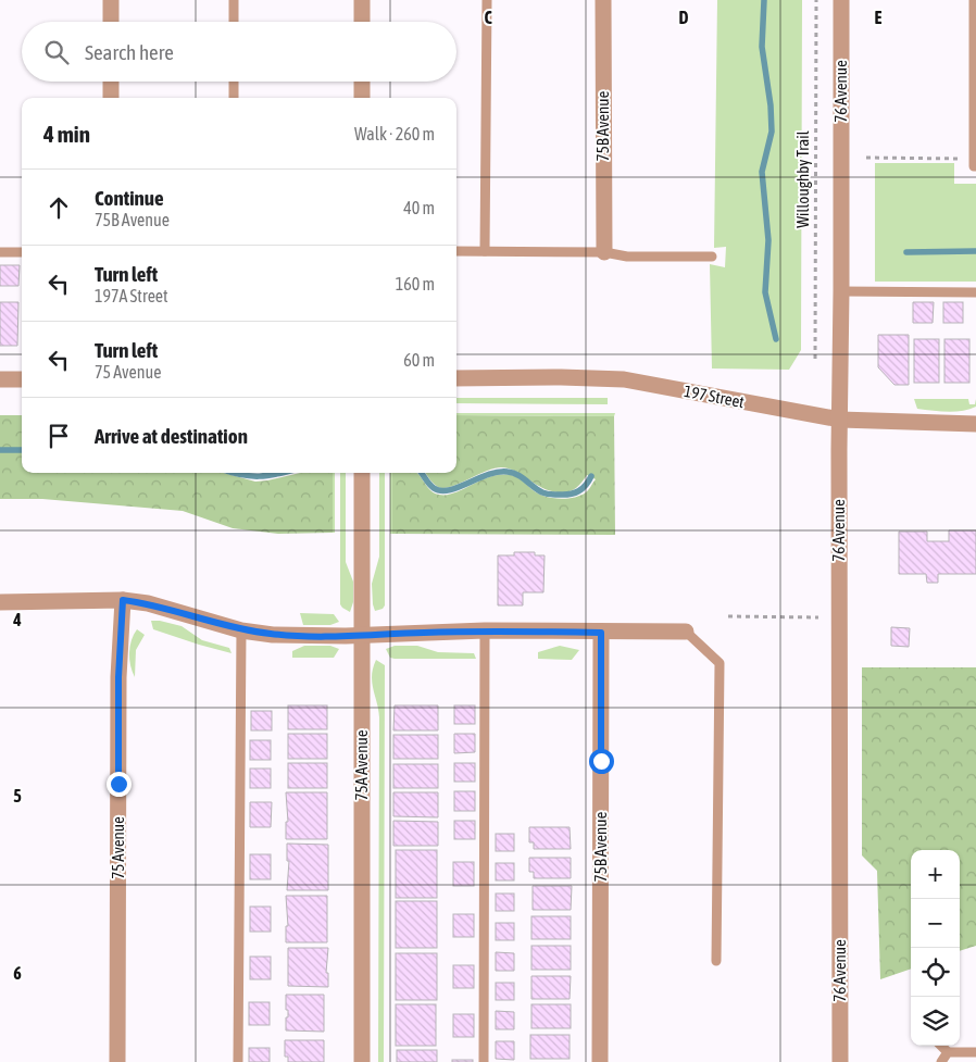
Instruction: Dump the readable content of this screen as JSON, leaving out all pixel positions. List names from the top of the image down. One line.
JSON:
{"streets":{"street":["76 Avenue","75B Avenue","197 Street","75A Avenue","75 Avenue"],"path":["Willoughby Trail"]},"crossings":[["76 Avenue","197 Street"]],"page":{"search":"Search here","heading":["4 min","Walk · 260 m"],"list":[["Continue","75B Avenue","40 m"],["Turn left","197A Street","160 m"],["Turn left","75 Avenue","60 m"],"Arrive at destination"],"map_buttons":["+","−"]},"grid":{"columns":["C","D","E"],"rows":["4","5","6"]}}
